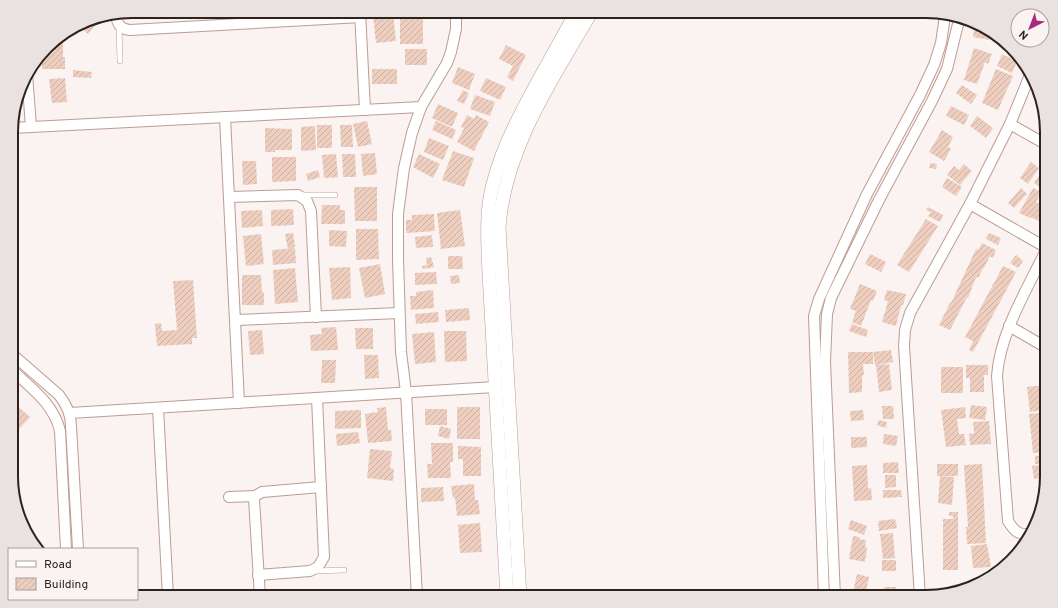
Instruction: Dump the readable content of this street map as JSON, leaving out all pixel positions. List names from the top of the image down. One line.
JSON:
{"legend":["Road","Building"],"north":"bottom left"}
